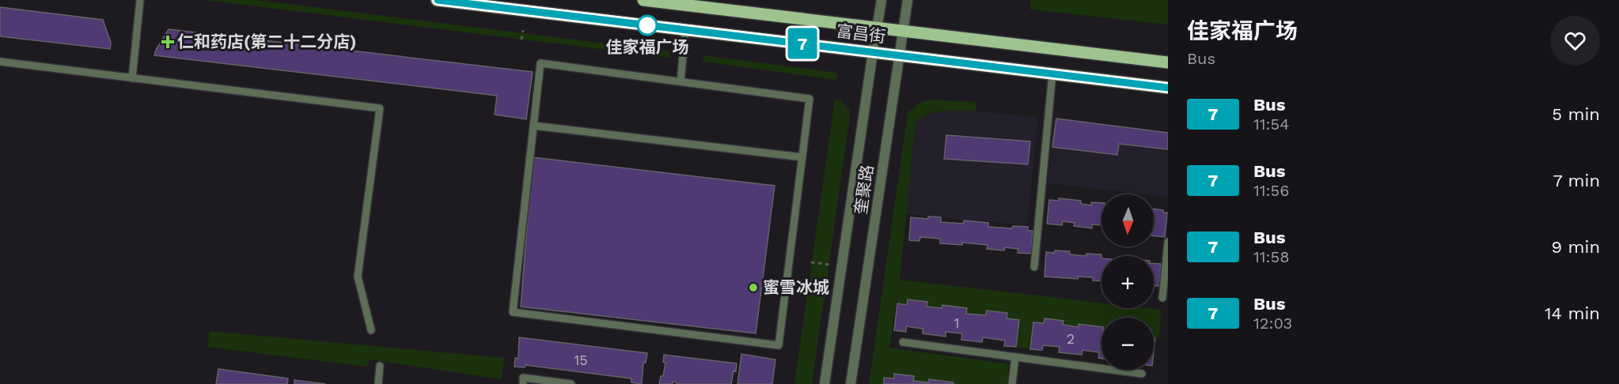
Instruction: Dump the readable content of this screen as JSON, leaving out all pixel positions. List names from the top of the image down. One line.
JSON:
{"streets":{"main road":["富昌街"],"street":["奎聚路"]},"crossings":[["富昌街","奎聚路"]],"places":{"other":["佳家福广场","蜜雪冰城"],"health":["仁和药店(第二十二分店)"]},"lines":["bus line 7"],"house_numbers":["1","2","15"],"north":"bottom","page":{"on_map":"7","heading":["佳家福广场","Bus"],"list":[{"mark":"7","name":"Bus","note":"11:54","value":"5 min"},{"mark":"7","name":"Bus","note":"11:56","value":"7 min"},{"mark":"7","name":"Bus","note":"11:58","value":"9 min"},{"mark":"7","name":"Bus","note":"12:03","value":"14 min"}],"map_buttons":["+","−"]}}
